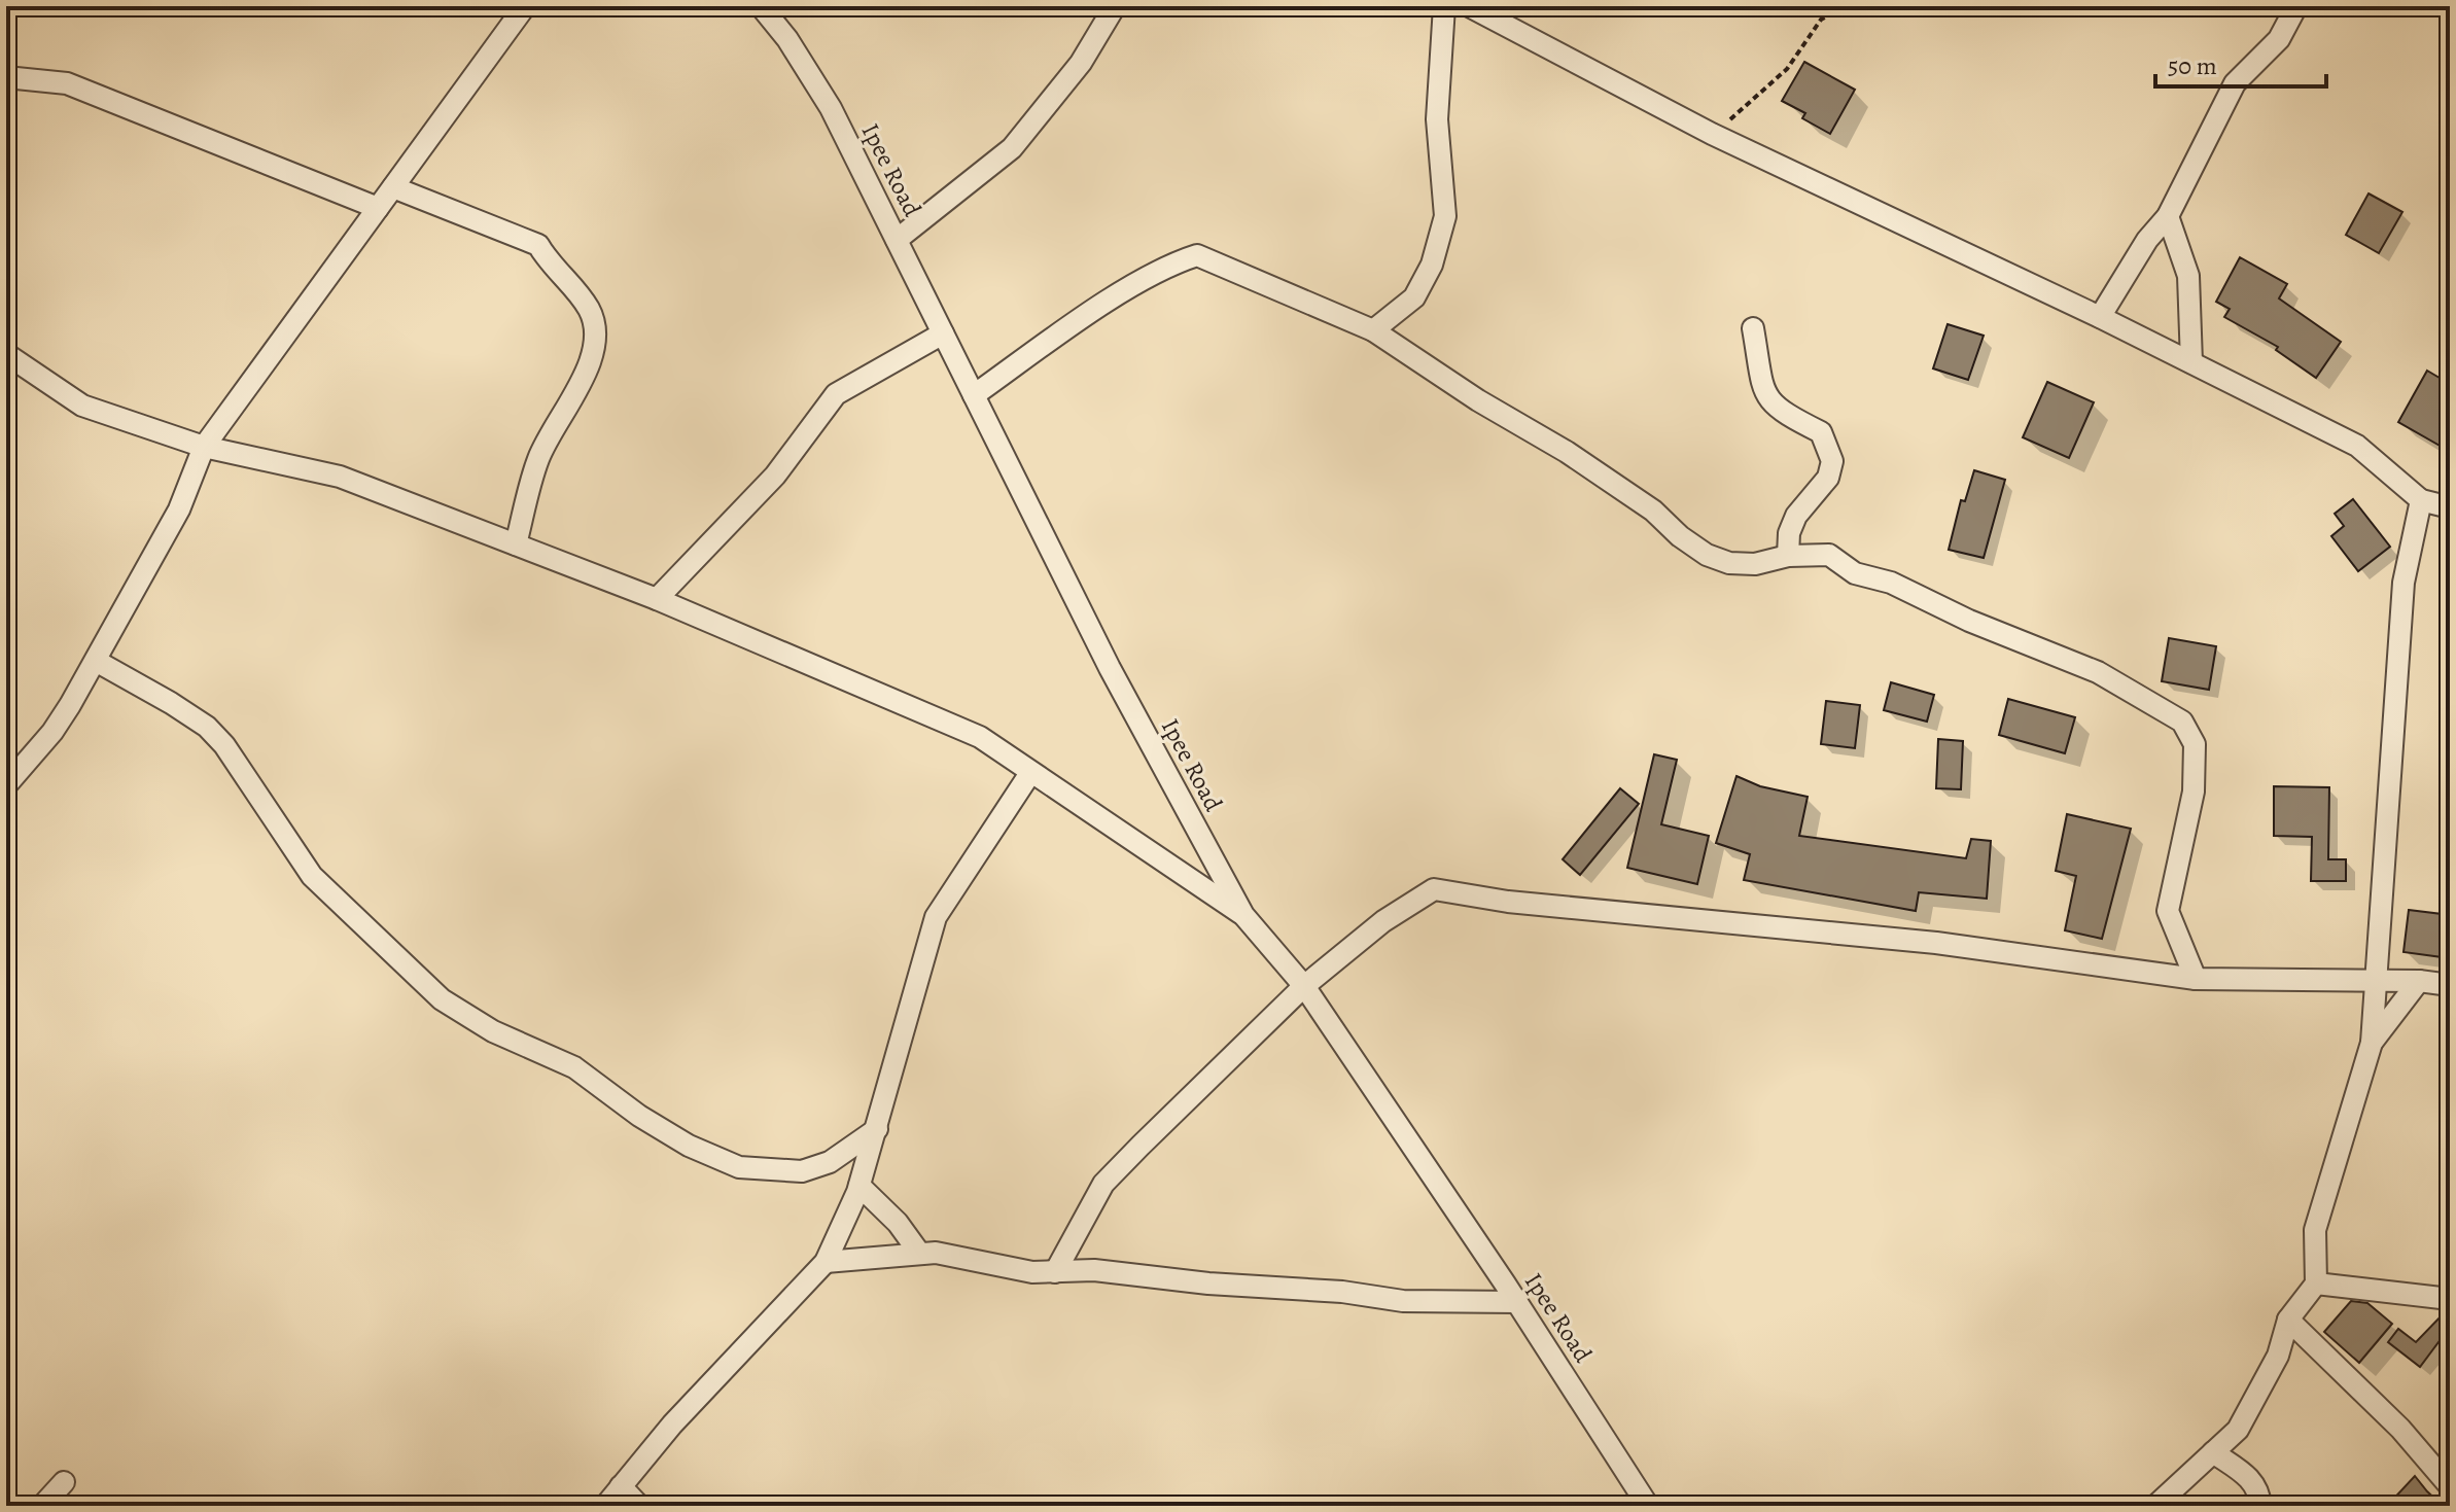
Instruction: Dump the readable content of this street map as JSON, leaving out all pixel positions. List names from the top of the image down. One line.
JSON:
{"streets":{"street":["Ipee Road"]},"scale_bar":"50 m"}
